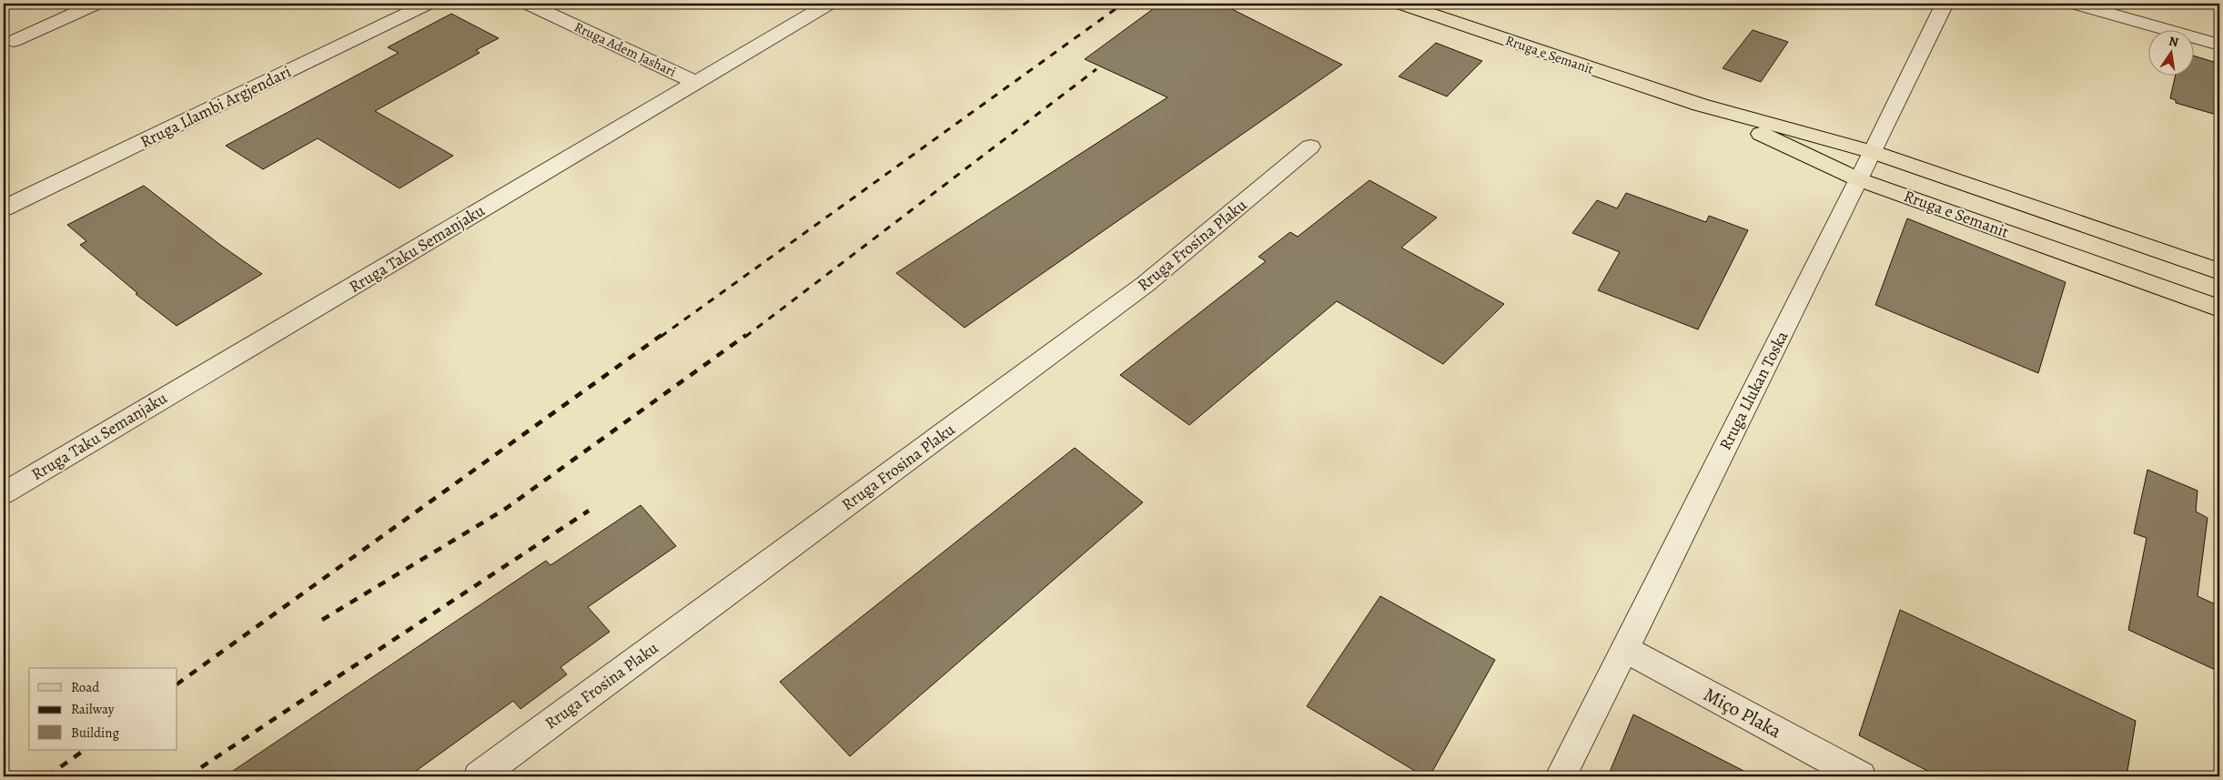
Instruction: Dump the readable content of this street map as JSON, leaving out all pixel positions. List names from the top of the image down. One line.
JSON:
{"streets":{"main road":["Rruga e Semanit"],"street":["Rruga Adem Jashari","Rruga Llambi Argjendari","Rruga Frosina Plaku","Rruga Taku Semanjaku","Rruga Llukan Toska","Miço Plaka"]},"crossings":[["Rruga Adem Jashari","Rruga Taku Semanjaku"],["Rruga e Semanit","Rruga Llukan Toska"],["Rruga Llukan Toska","Miço Plaka"]],"legend":["Road","Railway","Building"],"north":"top"}
